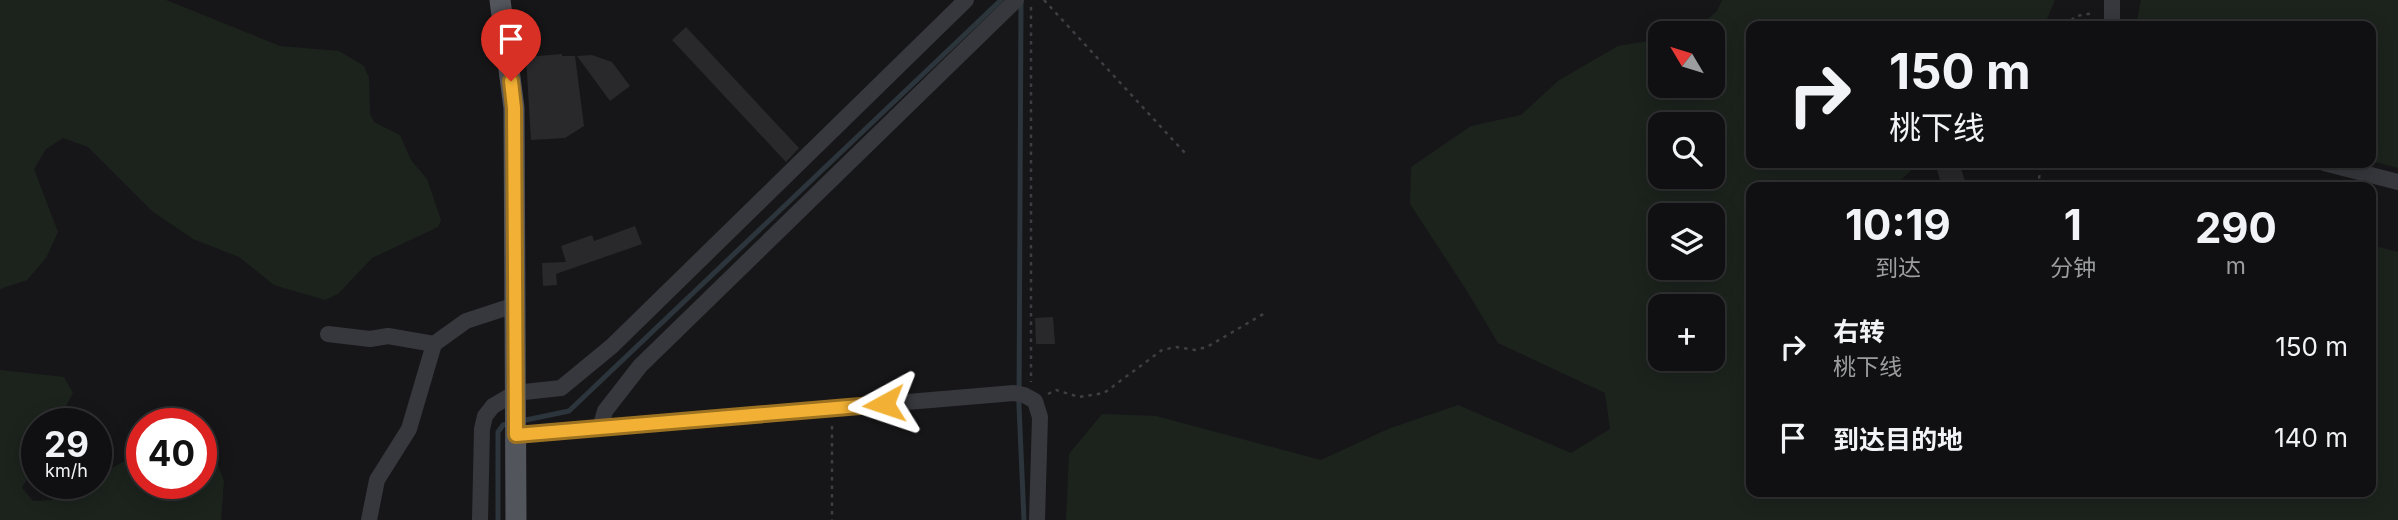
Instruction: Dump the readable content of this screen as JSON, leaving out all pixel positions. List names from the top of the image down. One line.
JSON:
{"north":"top left","page":{"map_buttons":"+","turn":["150 m","桃下线"],"eta":["10:19","到达","1","分钟","290","m"],"list":[{"name":"右转","note":"桃下线","value":"150 m"},{"name":"到达目的地","value":"140 m"}],"speed":"29 km/h","limit":"40"}}
